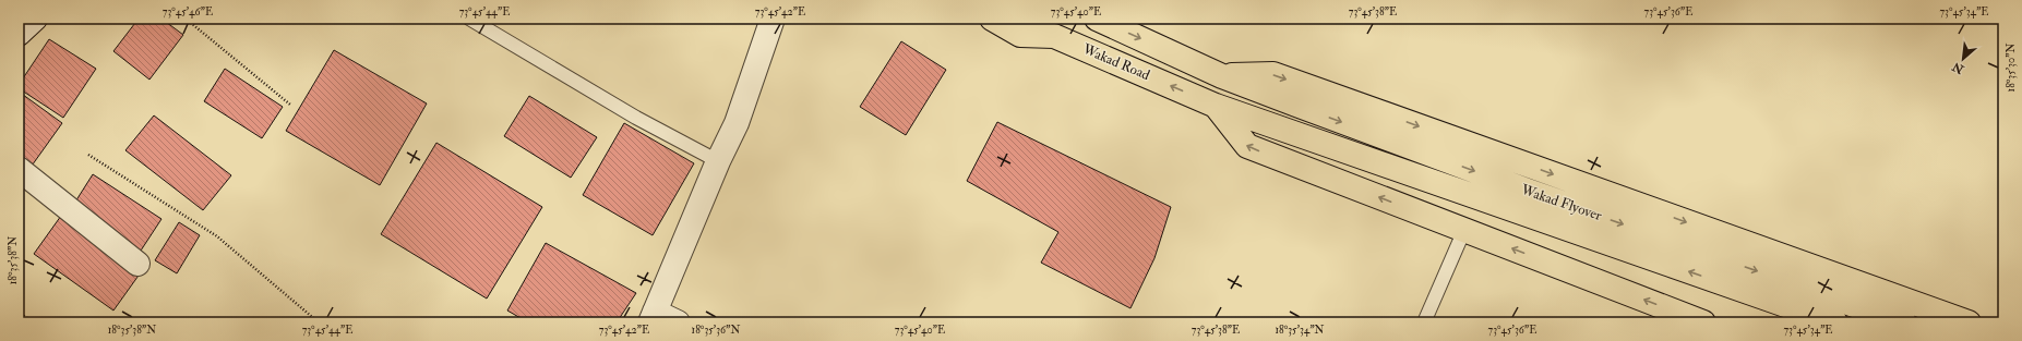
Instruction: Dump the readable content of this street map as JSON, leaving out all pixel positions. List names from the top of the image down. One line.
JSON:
{"streets":{"main road":["Wakad Road","Wakad Flyover"]},"crossings":[["Wakad Road","Wakad Flyover"]],"north":"bottom left","coordinates":["73°45'46\"E","73°45'44\"E","73°45'42\"E","73°45'40\"E","73°45'38\"E","73°45'36\"E","73°45'34\"E","18°35'30\"N","18°35'38\"N","18°35'36\"N","18°35'34\"N"]}
